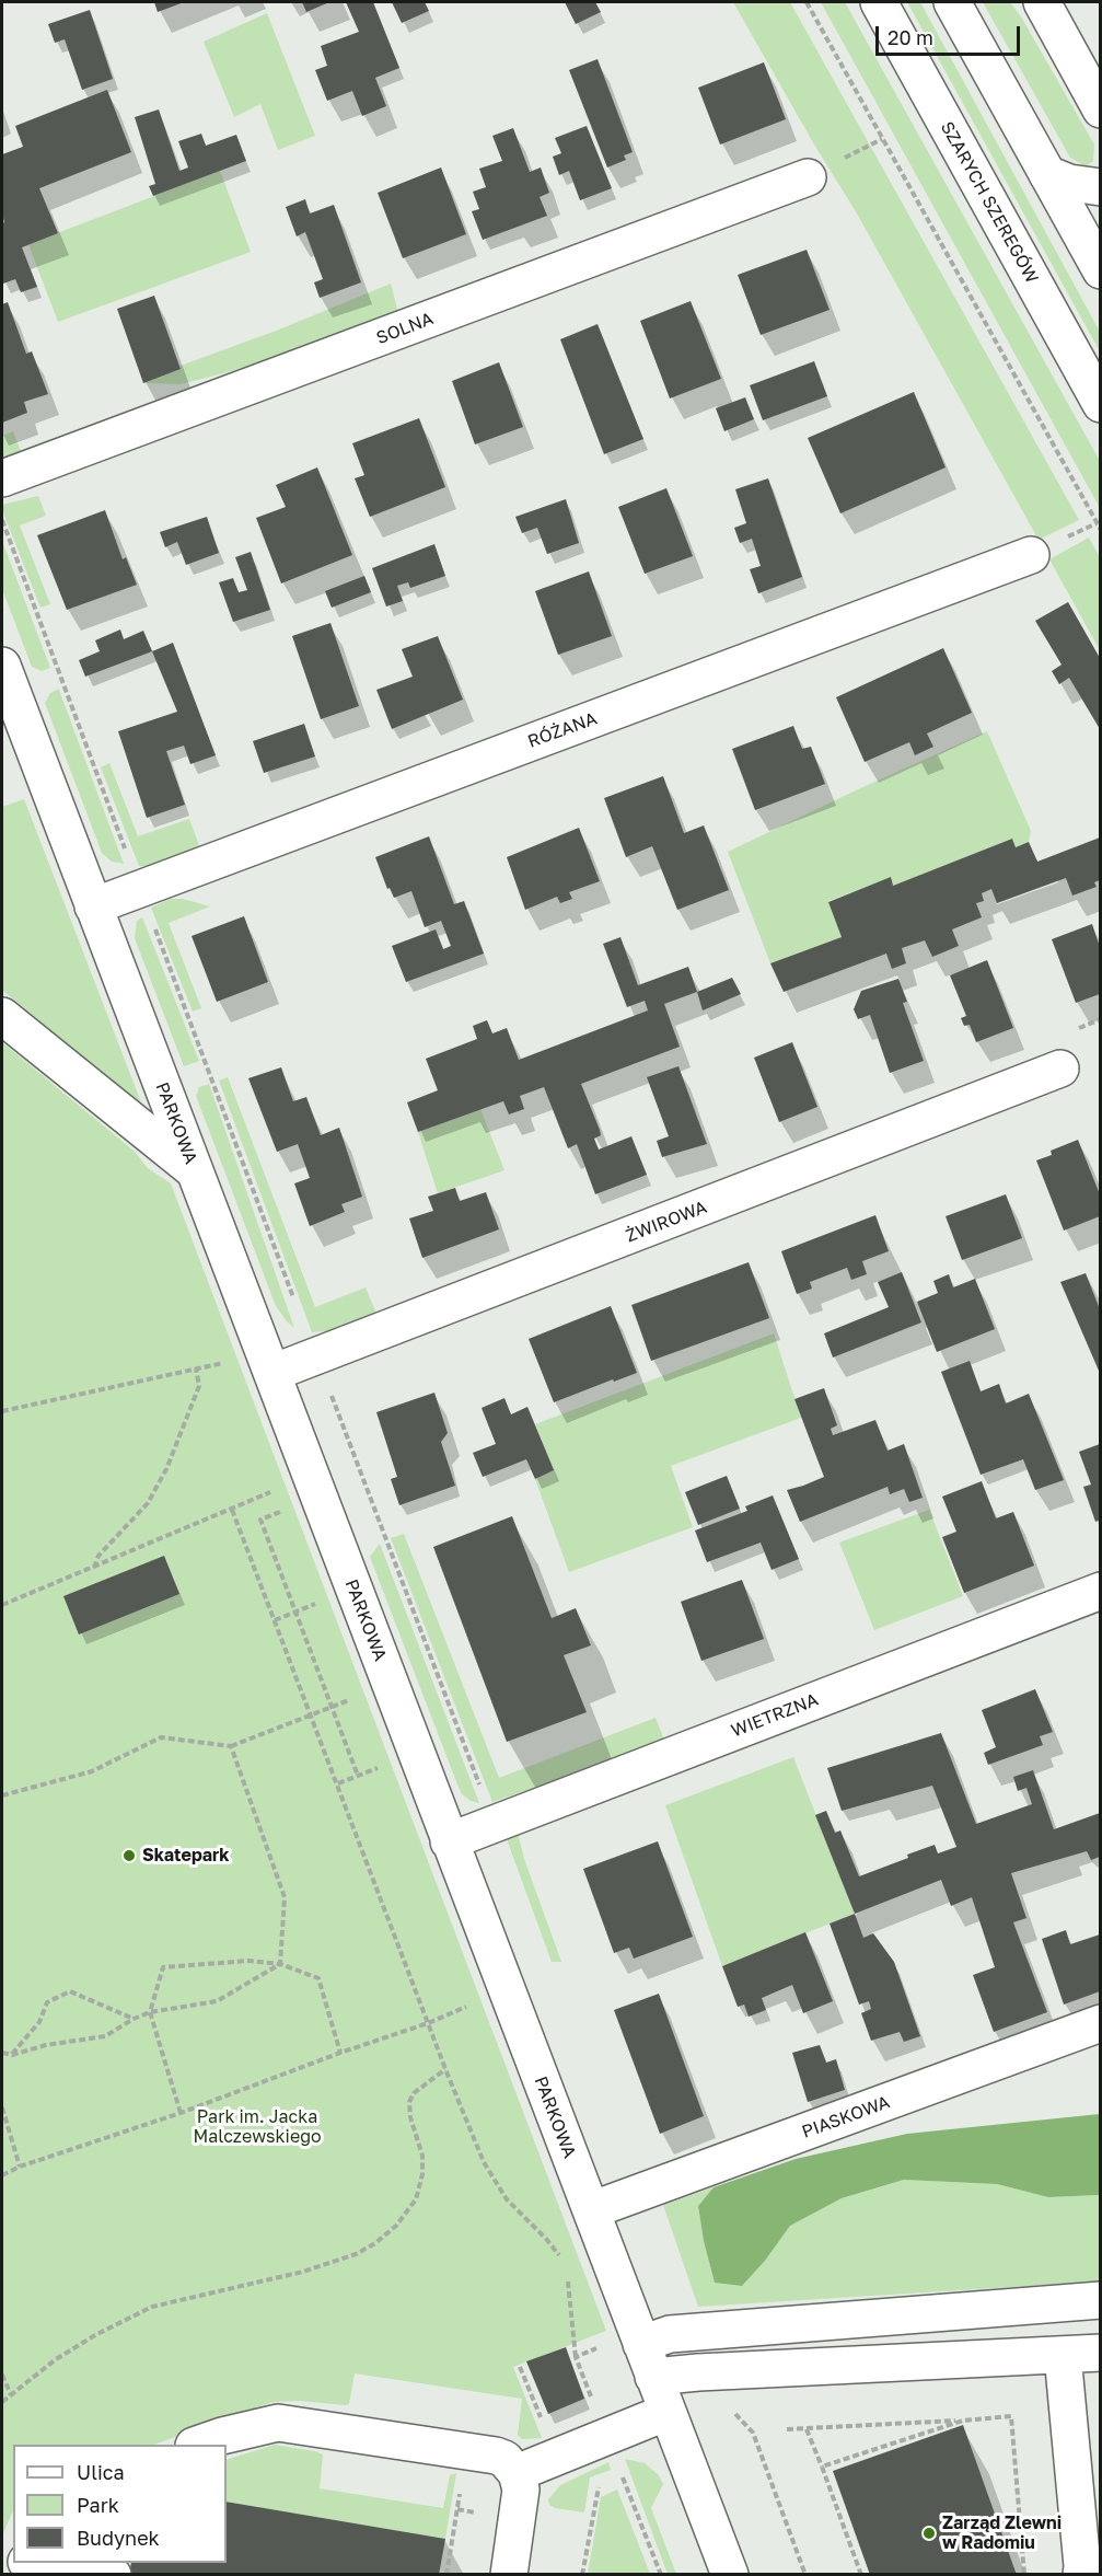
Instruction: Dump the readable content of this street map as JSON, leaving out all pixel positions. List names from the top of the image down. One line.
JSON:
{"streets":{"street":["SZARYCH SZEREGÓW","SOLNA","RÓŻANA","PARKOWA","ŻWIROWA","WIETRZNA","PIASKOWA"]},"crossings":[["RÓŻANA","PARKOWA"],["PARKOWA","ŻWIROWA"],["PARKOWA","WIETRZNA"],["PARKOWA","PIASKOWA"]],"parks":["Park im. Jacka Malczewskiego"],"places":["Skatepark","Zarząd Zlewni w Radomiu"],"legend":["Ulica","Park","Budynek"],"scale_bar":"20 m"}
